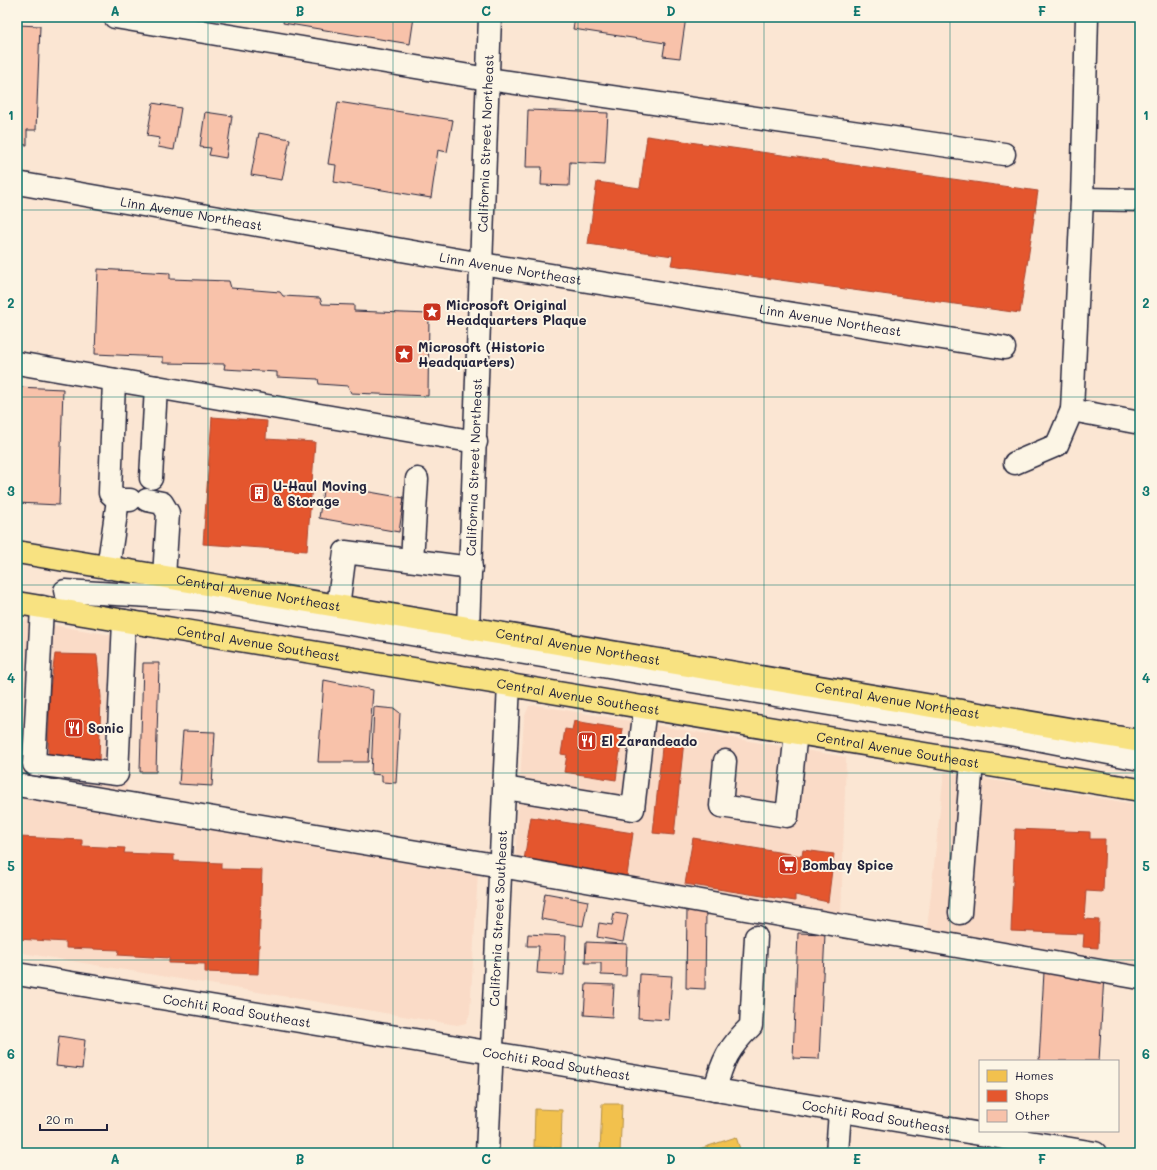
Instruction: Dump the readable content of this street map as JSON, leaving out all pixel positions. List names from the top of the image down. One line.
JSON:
{"streets":{"main road":["Central Avenue Northeast","Central Avenue Southeast"],"street":["California Street Northeast","Linn Avenue Northeast","California Street Southeast","Cochiti Road Southeast"]},"crossings":[["California Street Northeast","Linn Avenue Northeast"],["California Street Northeast","Central Avenue Northeast"],["Central Avenue Southeast","California Street Southeast"],["California Street Southeast","Cochiti Road Southeast"]],"places":{"place":["Microsoft Original Headquarters Plaque","Microsoft (Historic Headquarters)"],"building":["U-Haul Moving & Storage"],"restaurant":["Sonic","El Zarandeado"],"supermarket":["Bombay Spice"]},"legend":["Homes","Shops","Other"],"scale_bar":"20 m","grid":{"columns":["A","B","C","D","E","F"],"rows":["1","2","3","4","5","6"]}}
